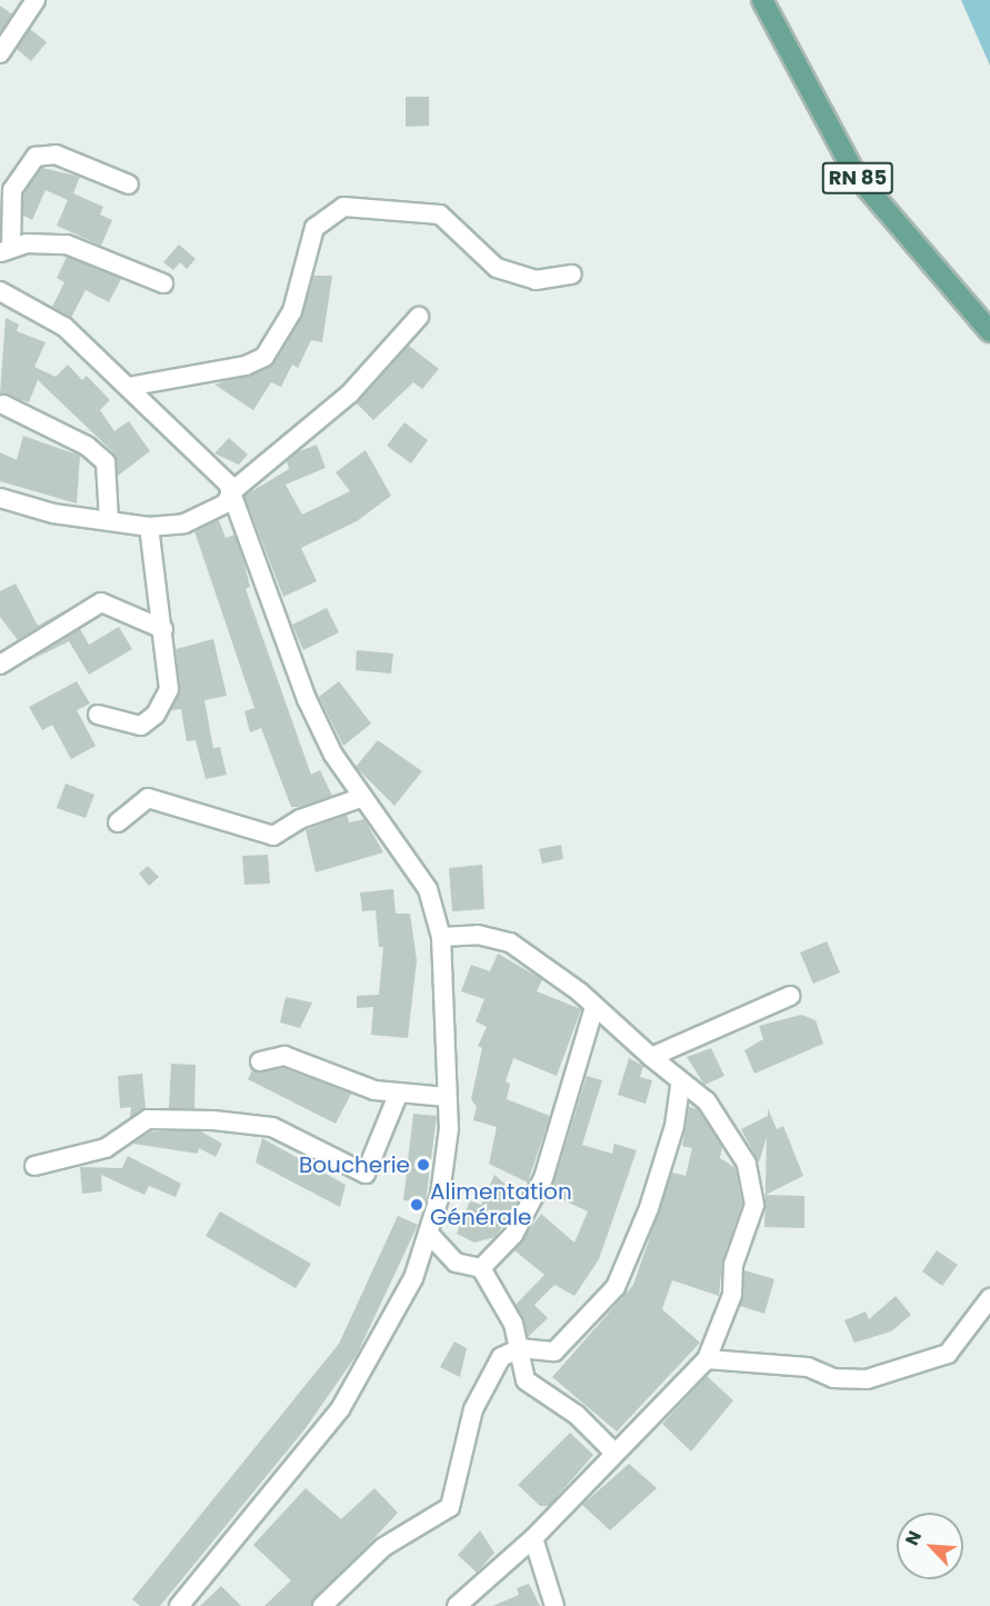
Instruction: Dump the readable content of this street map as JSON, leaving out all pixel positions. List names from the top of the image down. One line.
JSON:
{"streets":{"main road":["RN 85"]},"places":["Boucherie","Alimentation Générale"],"north":"top left"}
